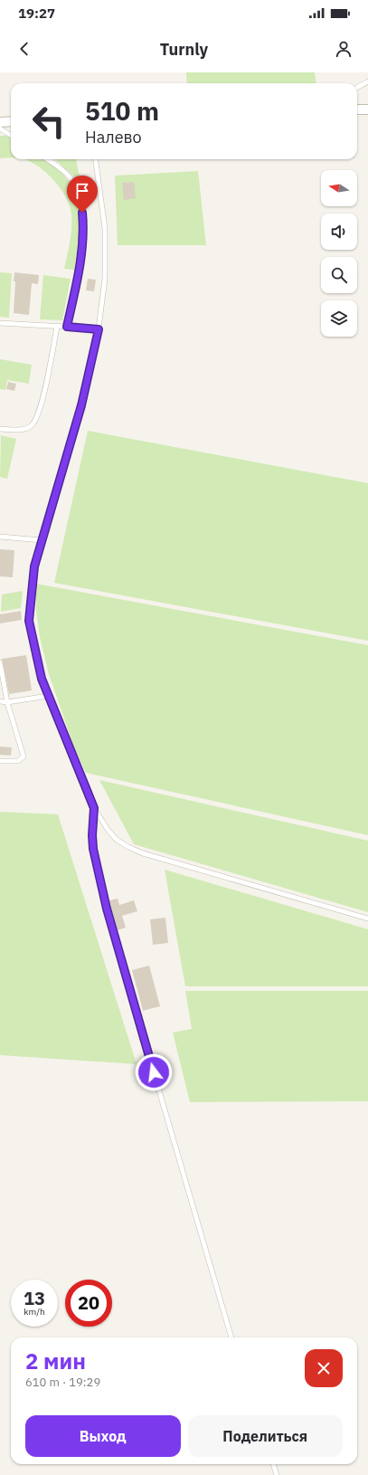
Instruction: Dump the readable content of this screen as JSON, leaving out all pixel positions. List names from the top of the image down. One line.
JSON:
{"north":"left","page":{"status":"19:27","header":"Turnly","turn":["510 m","Налево"],"speed":"13 km/h","limit":"20","heading":["2 мин","610 m · 19:29"],"buttons":["Выход","Поделиться"]}}
